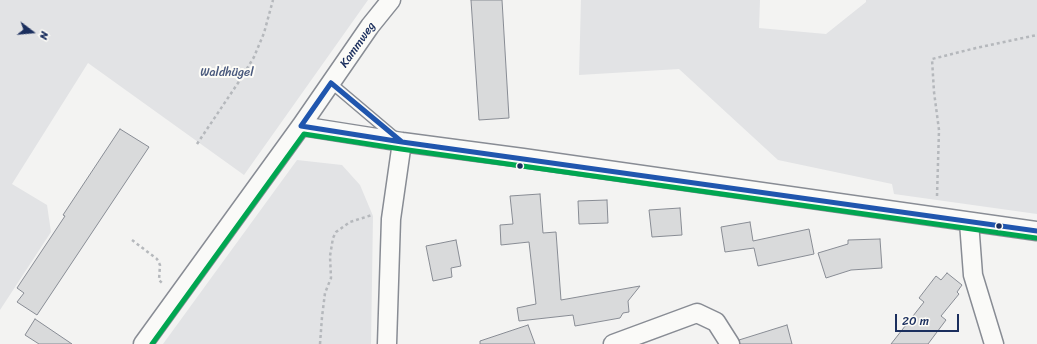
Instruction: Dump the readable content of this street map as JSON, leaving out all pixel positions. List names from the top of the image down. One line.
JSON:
{"streets":{"street":["Kammweg"]},"parks":["Waldhügel"],"scale_bar":"20 m","north":"right"}
